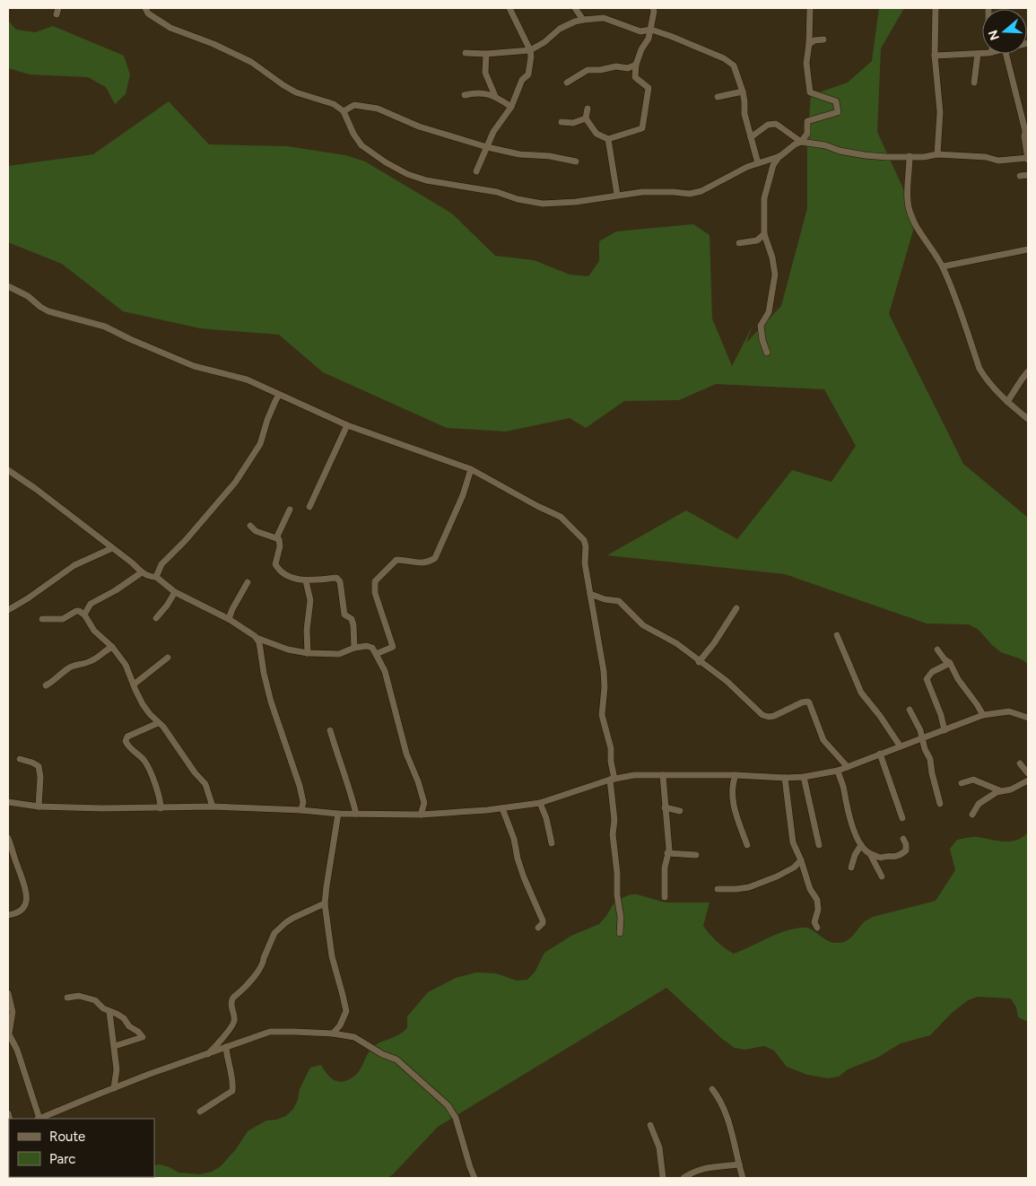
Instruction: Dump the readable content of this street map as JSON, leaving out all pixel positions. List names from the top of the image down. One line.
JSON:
{"legend":["Route","Parc"],"north":"left"}
